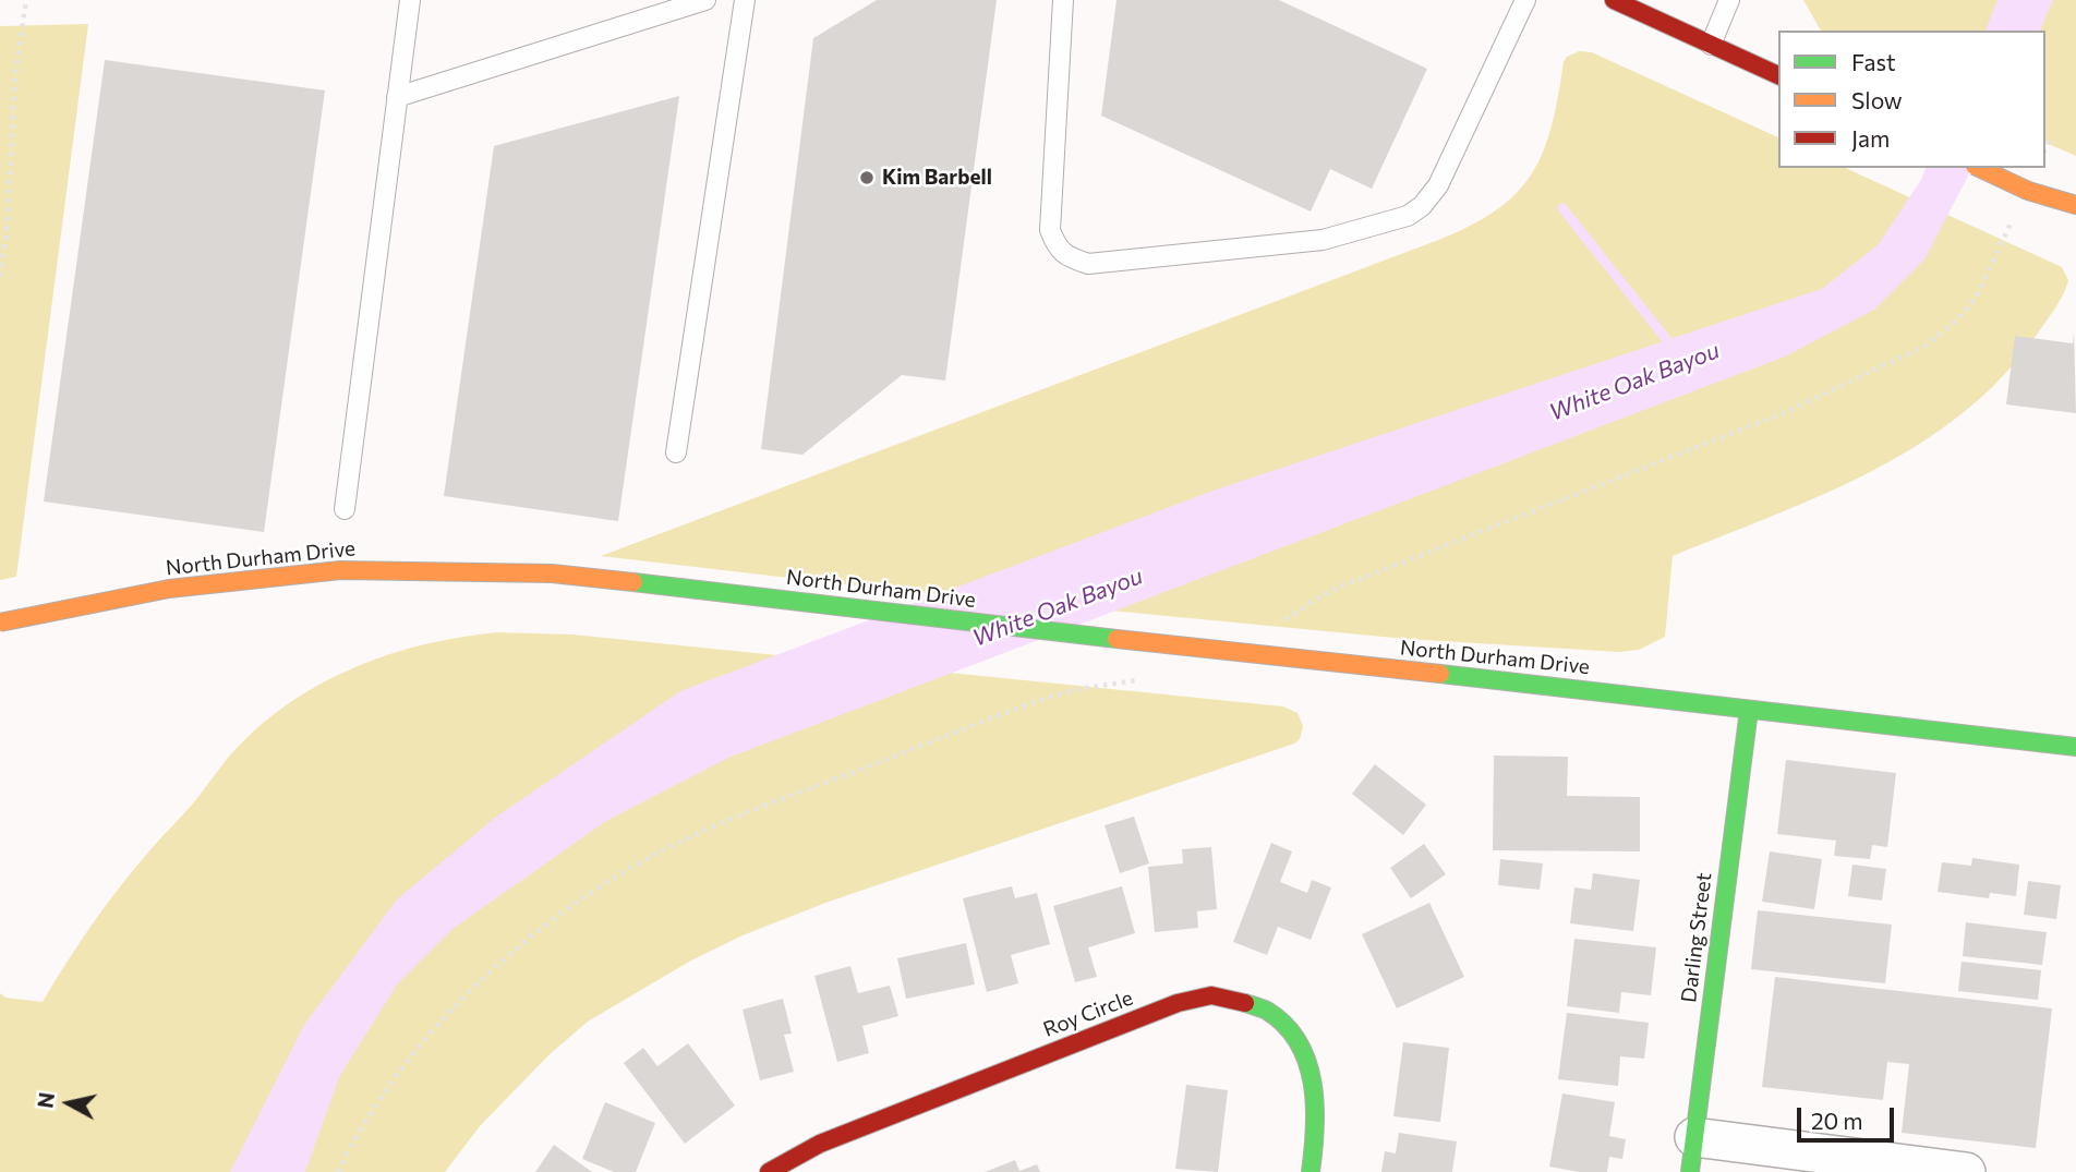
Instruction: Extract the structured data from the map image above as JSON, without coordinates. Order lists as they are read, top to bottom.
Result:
{
  "streets": {
    "main road": ["North Durham Drive", "Darling Street", "Roy Circle"]
  },
  "crossings": [
    ["North Durham Drive", "Darling Street"]
  ],
  "water": ["White Oak Bayou"],
  "places": ["Kim Barbell"],
  "legend": ["Fast", "Slow", "Jam"],
  "scale_bar": "20 m",
  "north": "left"
}
